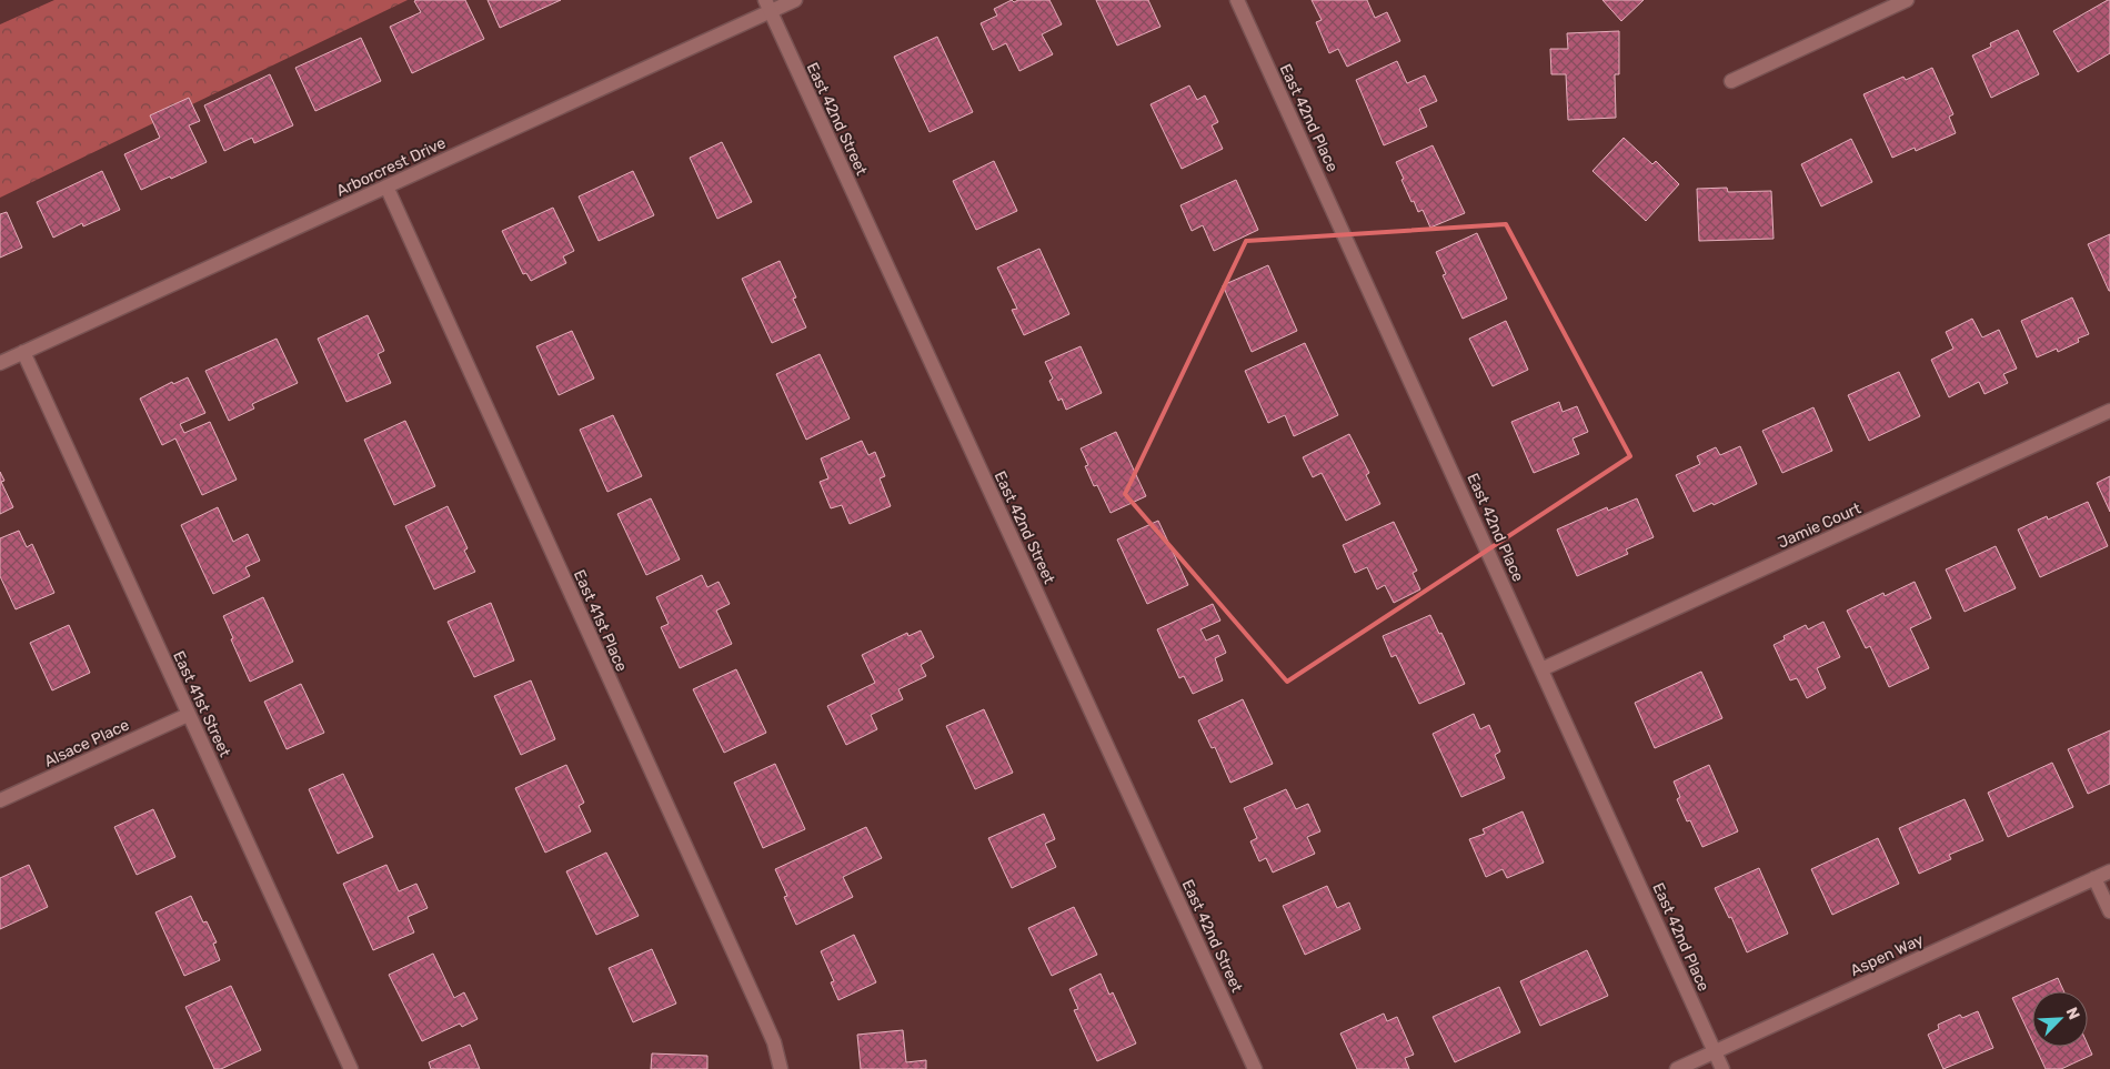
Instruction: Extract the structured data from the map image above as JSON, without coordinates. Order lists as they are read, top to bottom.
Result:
{
  "streets": {
    "street": [
      "East 42nd Place",
      "East 42nd Street",
      "Arborcrest Drive",
      "Jamie Court",
      "East 41st Place",
      "East 41st Street",
      "Alsace Place",
      "Aspen Way"
    ]
  },
  "crossings": [
    ["East 42nd Place", "Jamie Court"],
    ["East 42nd Place", "Aspen Way"],
    ["East 42nd Street", "Arborcrest Drive"],
    ["Arborcrest Drive", "East 41st Place"],
    ["Arborcrest Drive", "East 41st Street"],
    ["East 41st Street", "Alsace Place"]
  ],
  "north": "top right"
}
